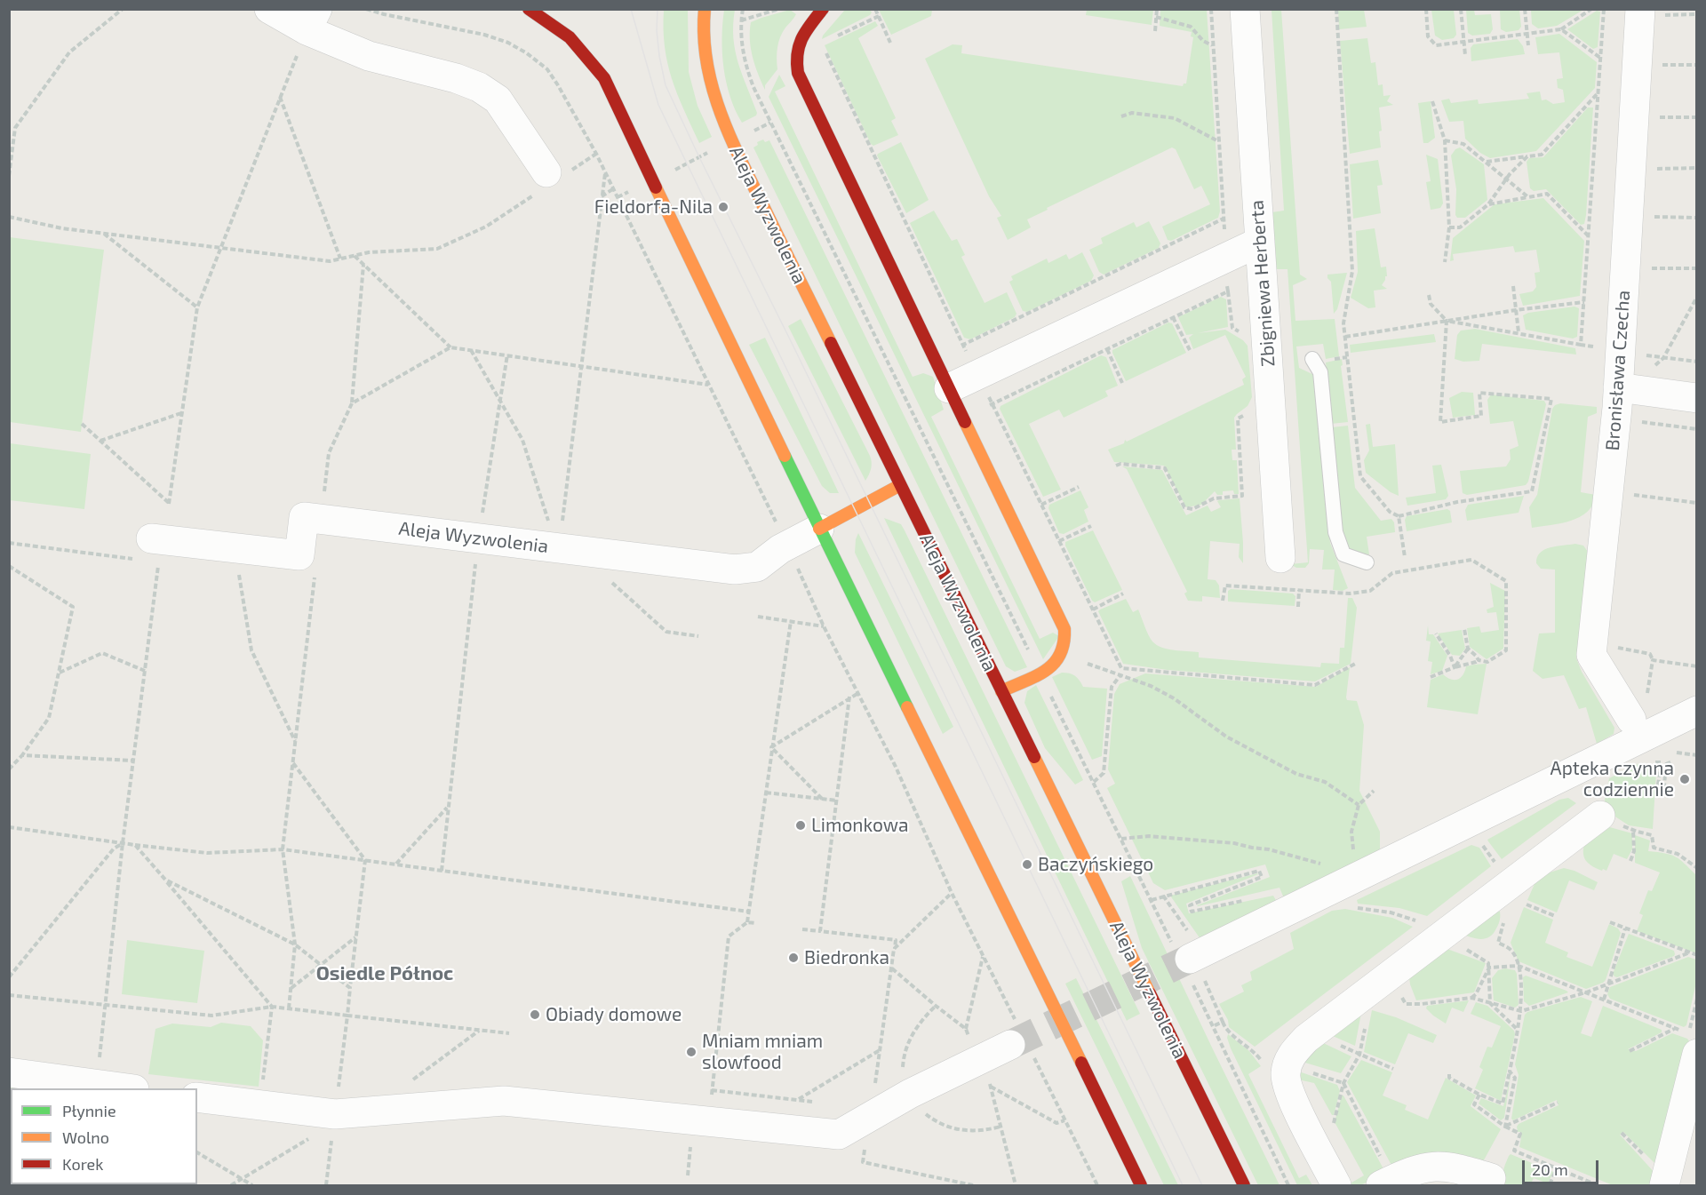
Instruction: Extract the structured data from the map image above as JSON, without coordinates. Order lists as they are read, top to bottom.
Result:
{
  "streets": {
    "main road": ["Aleja Wyzwolenia"],
    "street": ["Zbigniewa Herberta", "Bronisława Czecha"]
  },
  "districts": ["Osiedle Północ"],
  "places": [
    "Fieldorfa-Nila",
    "Apteka czynna codziennie",
    "Limonkowa",
    "Baczyńskiego",
    "Biedronka",
    "Obiady domowe",
    "Mniam mniam slowfood"
  ],
  "legend": ["Płynnie", "Wolno", "Korek"],
  "scale_bar": "20 m"
}
